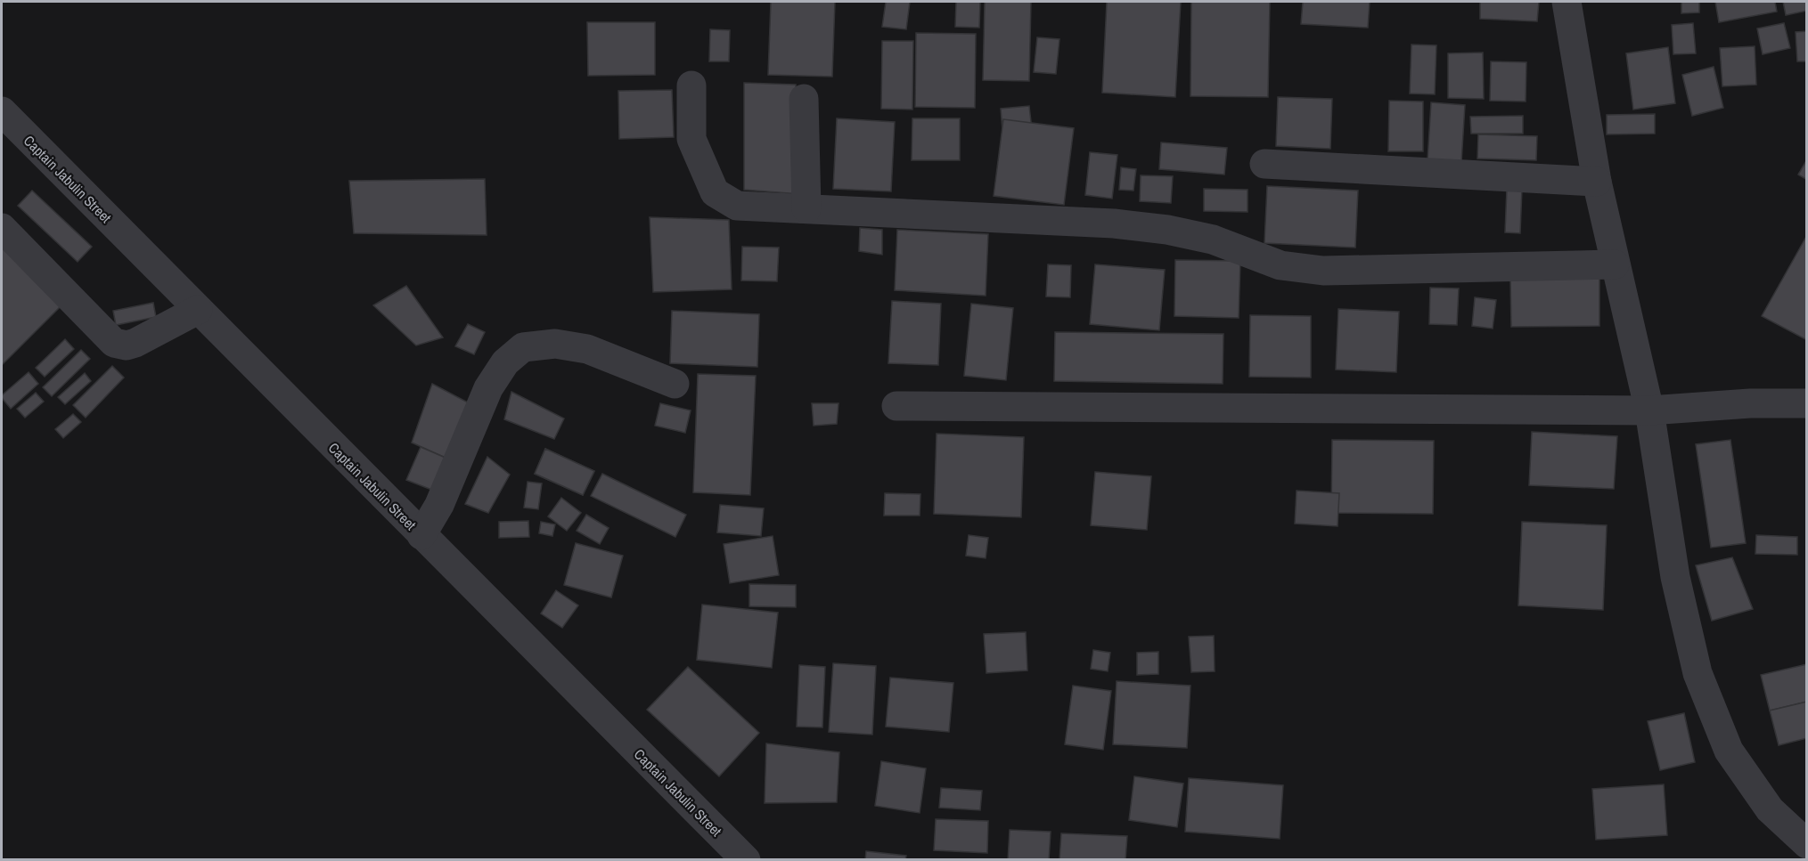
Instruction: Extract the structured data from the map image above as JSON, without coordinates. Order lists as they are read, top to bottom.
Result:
{
  "streets": {
    "street": ["Captain Jabulin Street"]
  }
}
